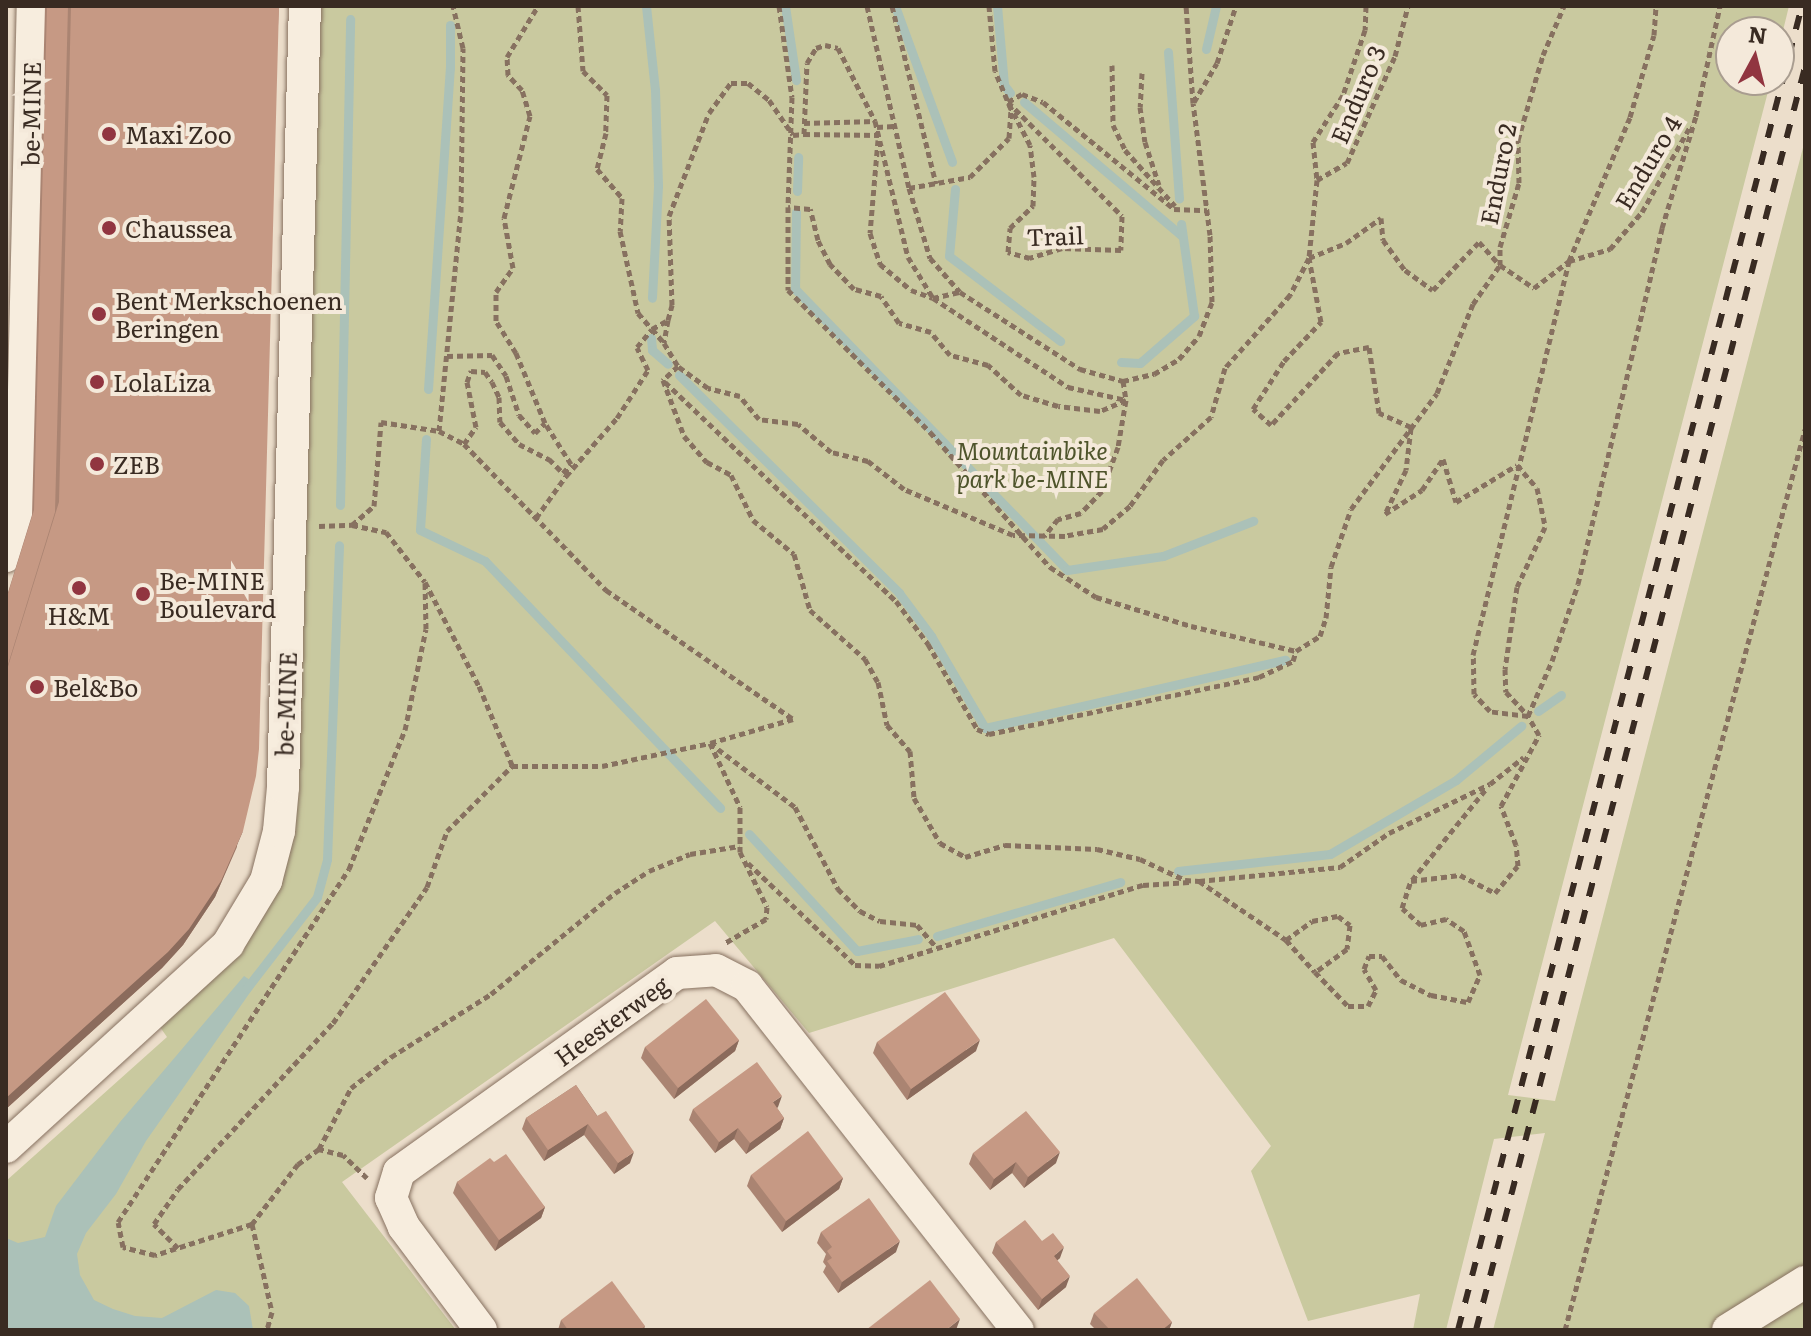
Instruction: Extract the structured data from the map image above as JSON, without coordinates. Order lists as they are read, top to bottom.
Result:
{
  "streets": {
    "street": ["be-MINE", "Heesterweg"],
    "path": [
      "Enduro 3",
      "Enduro 4",
      "Enduro 2",
      "Trail"
    ]
  },
  "crossings": [
    ["Enduro 4", "Enduro 2"]
  ],
  "parks": ["Mountainbike park be-MINE"],
  "places": [
    "Maxi Zoo",
    "Chaussea",
    "Bent Merkschoenen Beringen",
    "LolaLiza",
    "ZEB",
    "H&M",
    "Be-MINE Boulevard",
    "Bel&Bo"
  ],
  "north": "top"
}
